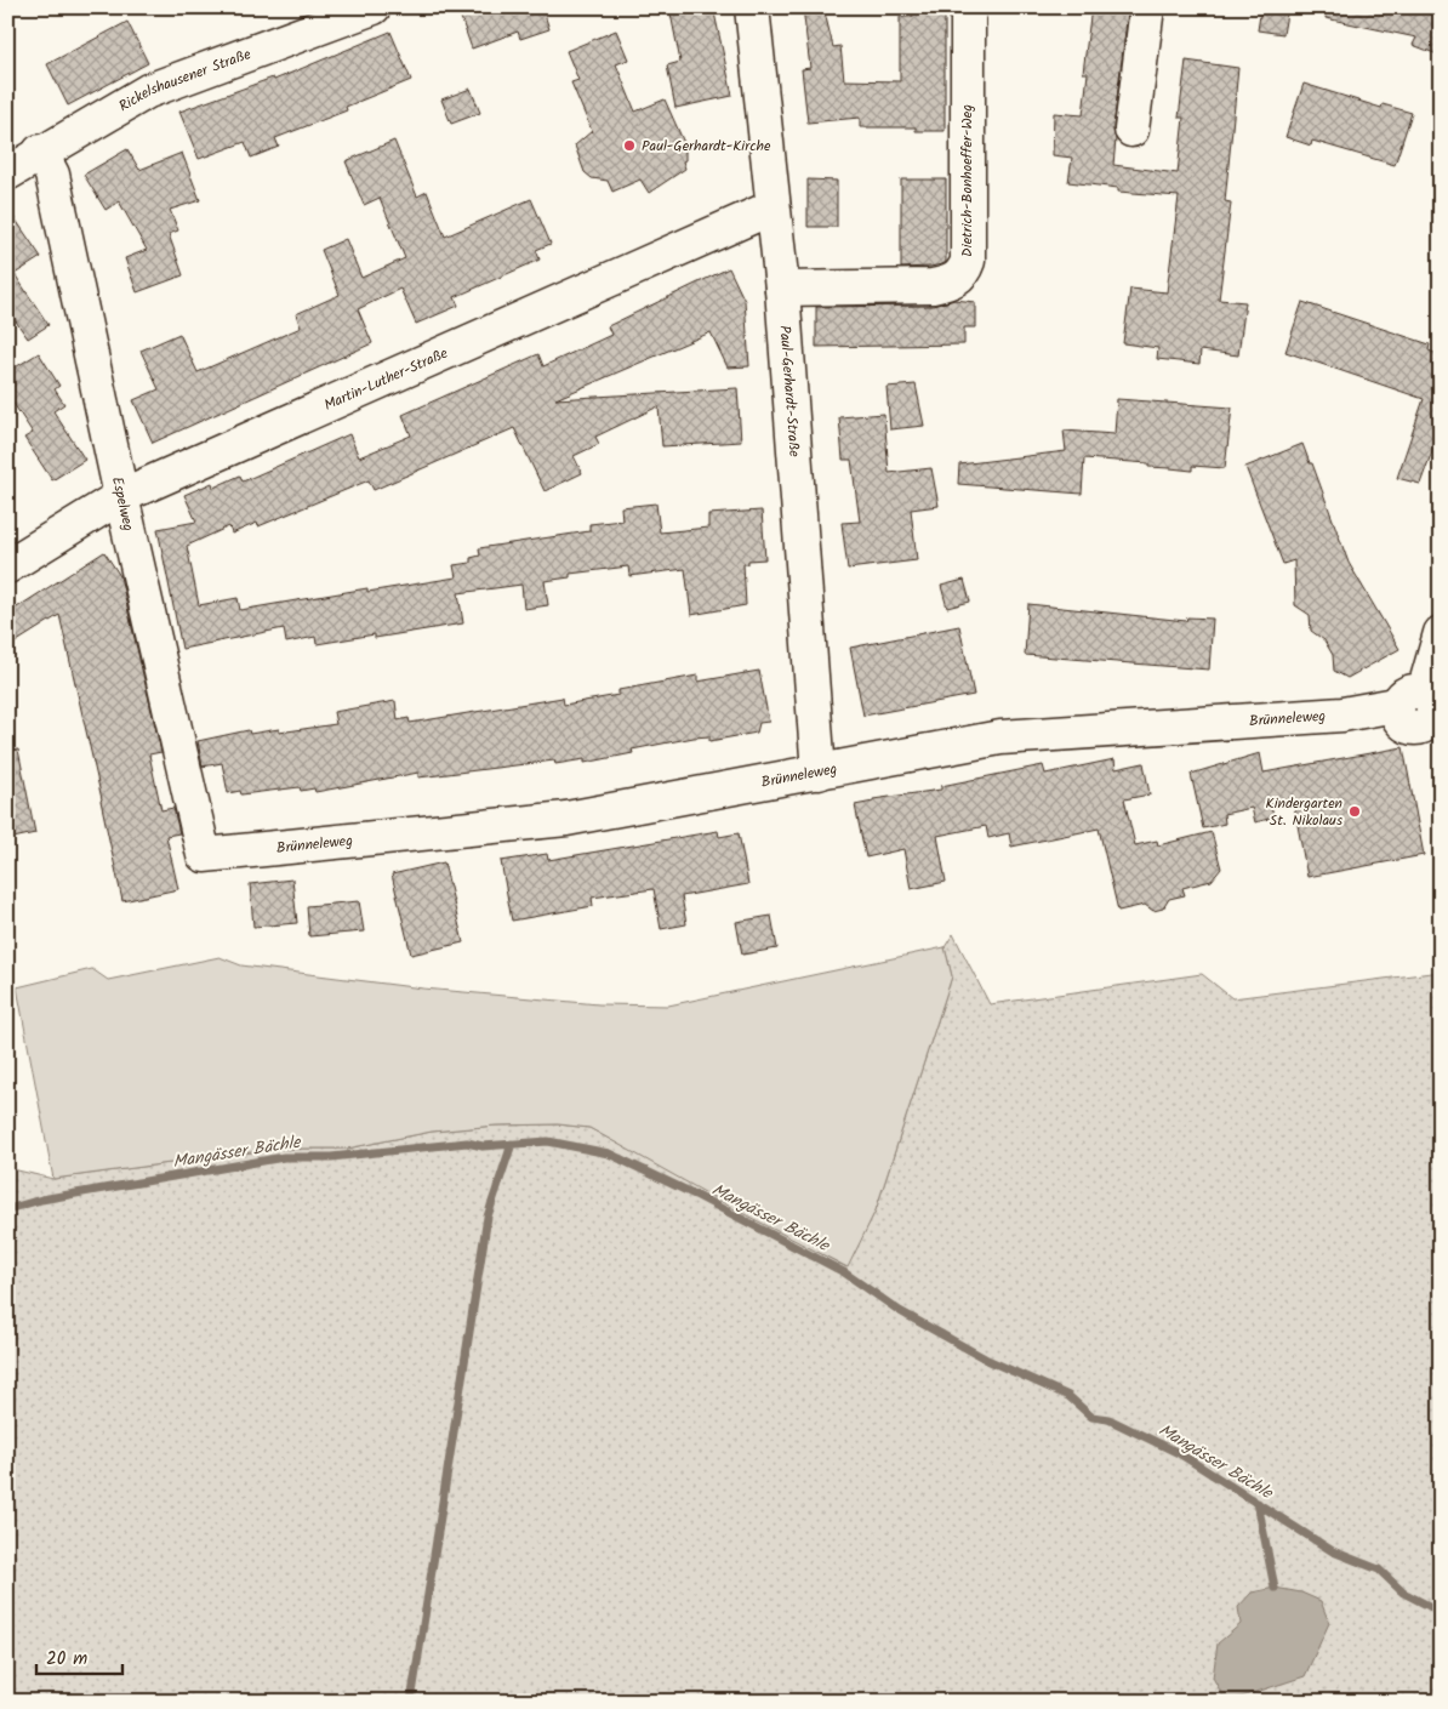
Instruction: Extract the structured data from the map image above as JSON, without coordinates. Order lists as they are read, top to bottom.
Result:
{
  "streets": {
    "street": [
      "Rickelshausener Straße",
      "Dietrich-Bonhoeffer-Weg",
      "Martin-Luther-Straße",
      "Paul-Gerhardt-Straße",
      "Espelweg",
      "Brünneleweg"
    ]
  },
  "crossings": [
    ["Rickelshausener Straße", "Espelweg"],
    ["Dietrich-Bonhoeffer-Weg", "Paul-Gerhardt-Straße"],
    ["Martin-Luther-Straße", "Paul-Gerhardt-Straße"],
    ["Martin-Luther-Straße", "Espelweg"],
    ["Paul-Gerhardt-Straße", "Brünneleweg"],
    ["Espelweg", "Brünneleweg"]
  ],
  "water": ["Mangässer Bächle"],
  "places": ["Paul-Gerhardt-Kirche", "Kindergarten St. Nikolaus"],
  "scale_bar": "20 m"
}
